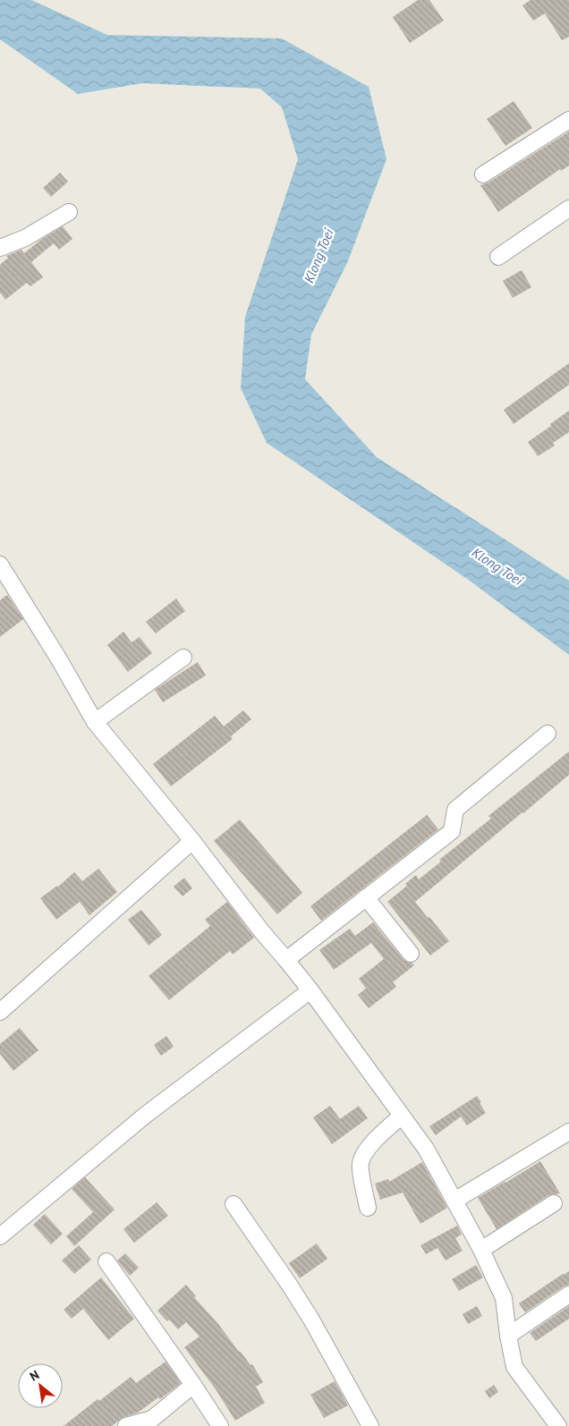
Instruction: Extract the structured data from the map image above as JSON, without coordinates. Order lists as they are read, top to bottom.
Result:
{
  "water": ["Klong Toei"],
  "north": "top left"
}
